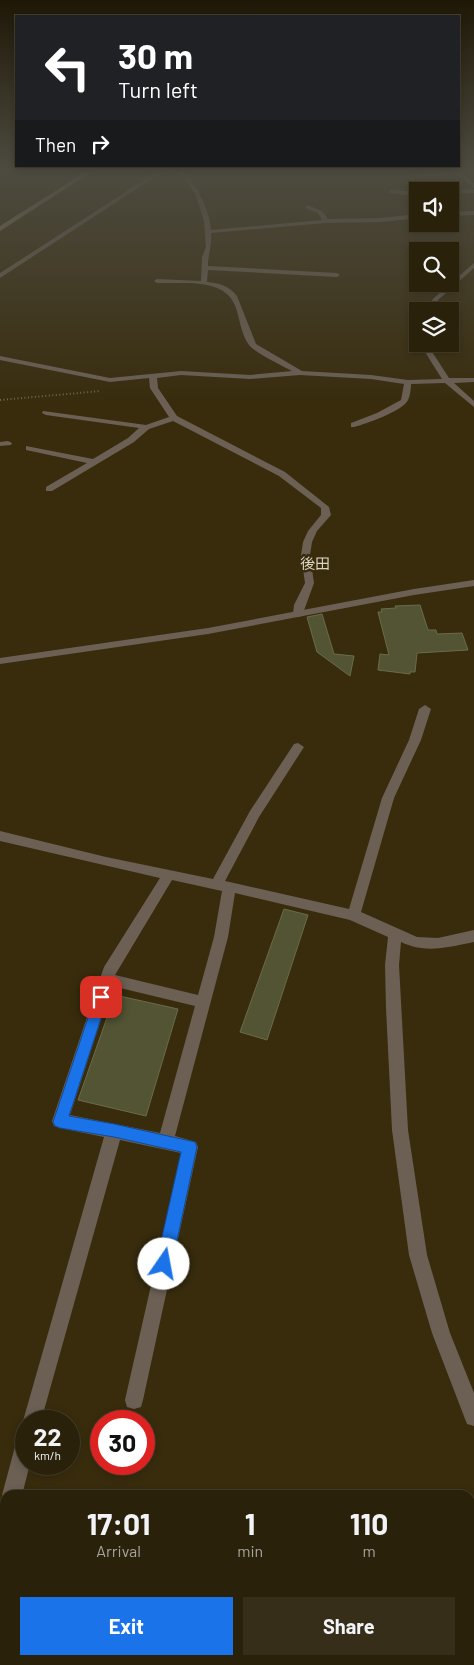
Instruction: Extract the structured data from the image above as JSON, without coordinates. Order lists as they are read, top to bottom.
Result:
{
  "districts": ["後田"],
  "page": {
    "turn": ["30 m", "Turn left"],
    "then": "Then",
    "speed": "22 km/h",
    "limit": "30",
    "eta": [
      "17:01",
      "Arrival",
      "1",
      "min",
      "110",
      "m"
    ],
    "buttons": ["Exit", "Share"]
  }
}
